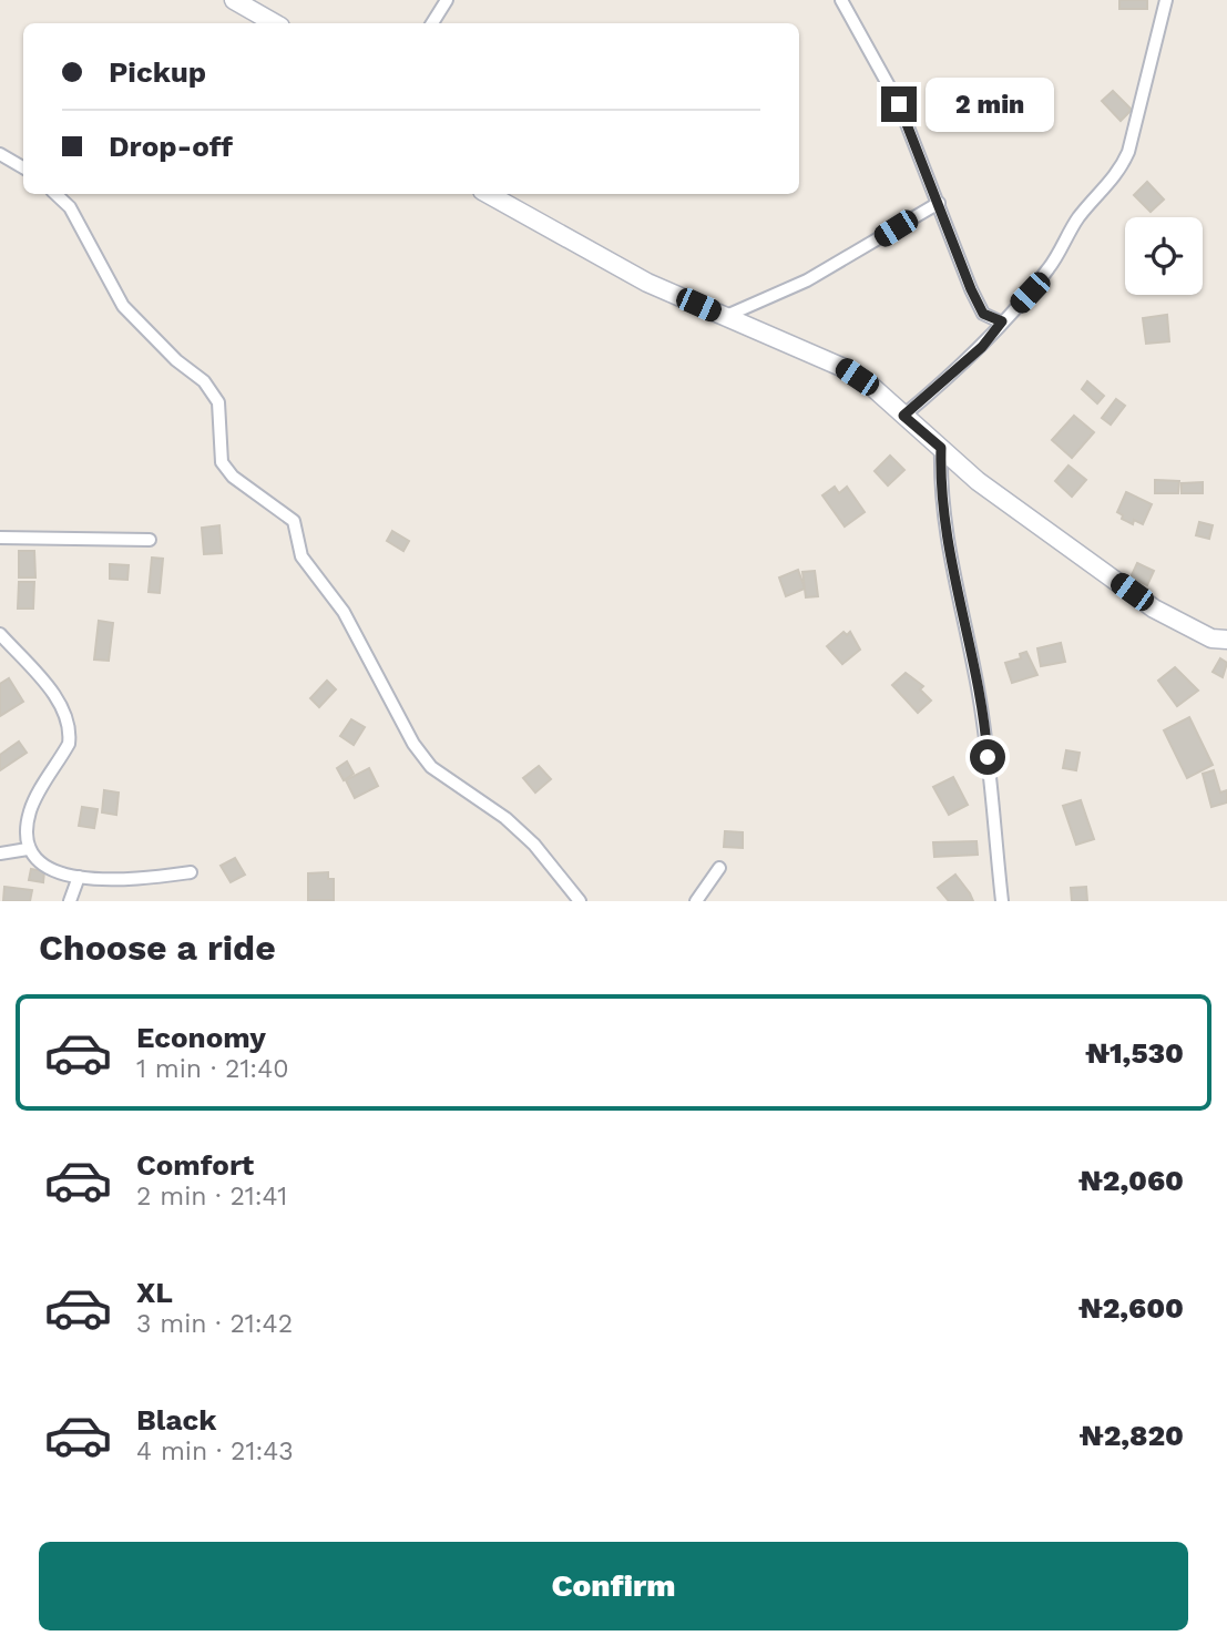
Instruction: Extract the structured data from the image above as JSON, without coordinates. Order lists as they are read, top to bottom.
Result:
{
  "page": {
    "banner": ["Pickup", "Drop-off"],
    "bubble": "2 min",
    "heading": "Choose a ride",
    "list": [
      {
        "name": "Economy",
        "note": "1 min · 21:40",
        "value": "₦1,530"
      },
      {
        "name": "Comfort",
        "note": "2 min · 21:41",
        "value": "₦2,060"
      },
      {
        "name": "XL",
        "note": "3 min · 21:42",
        "value": "₦2,600"
      },
      {
        "name": "Black",
        "note": "4 min · 21:43",
        "value": "₦2,820"
      }
    ],
    "buttons": "Confirm"
  }
}
